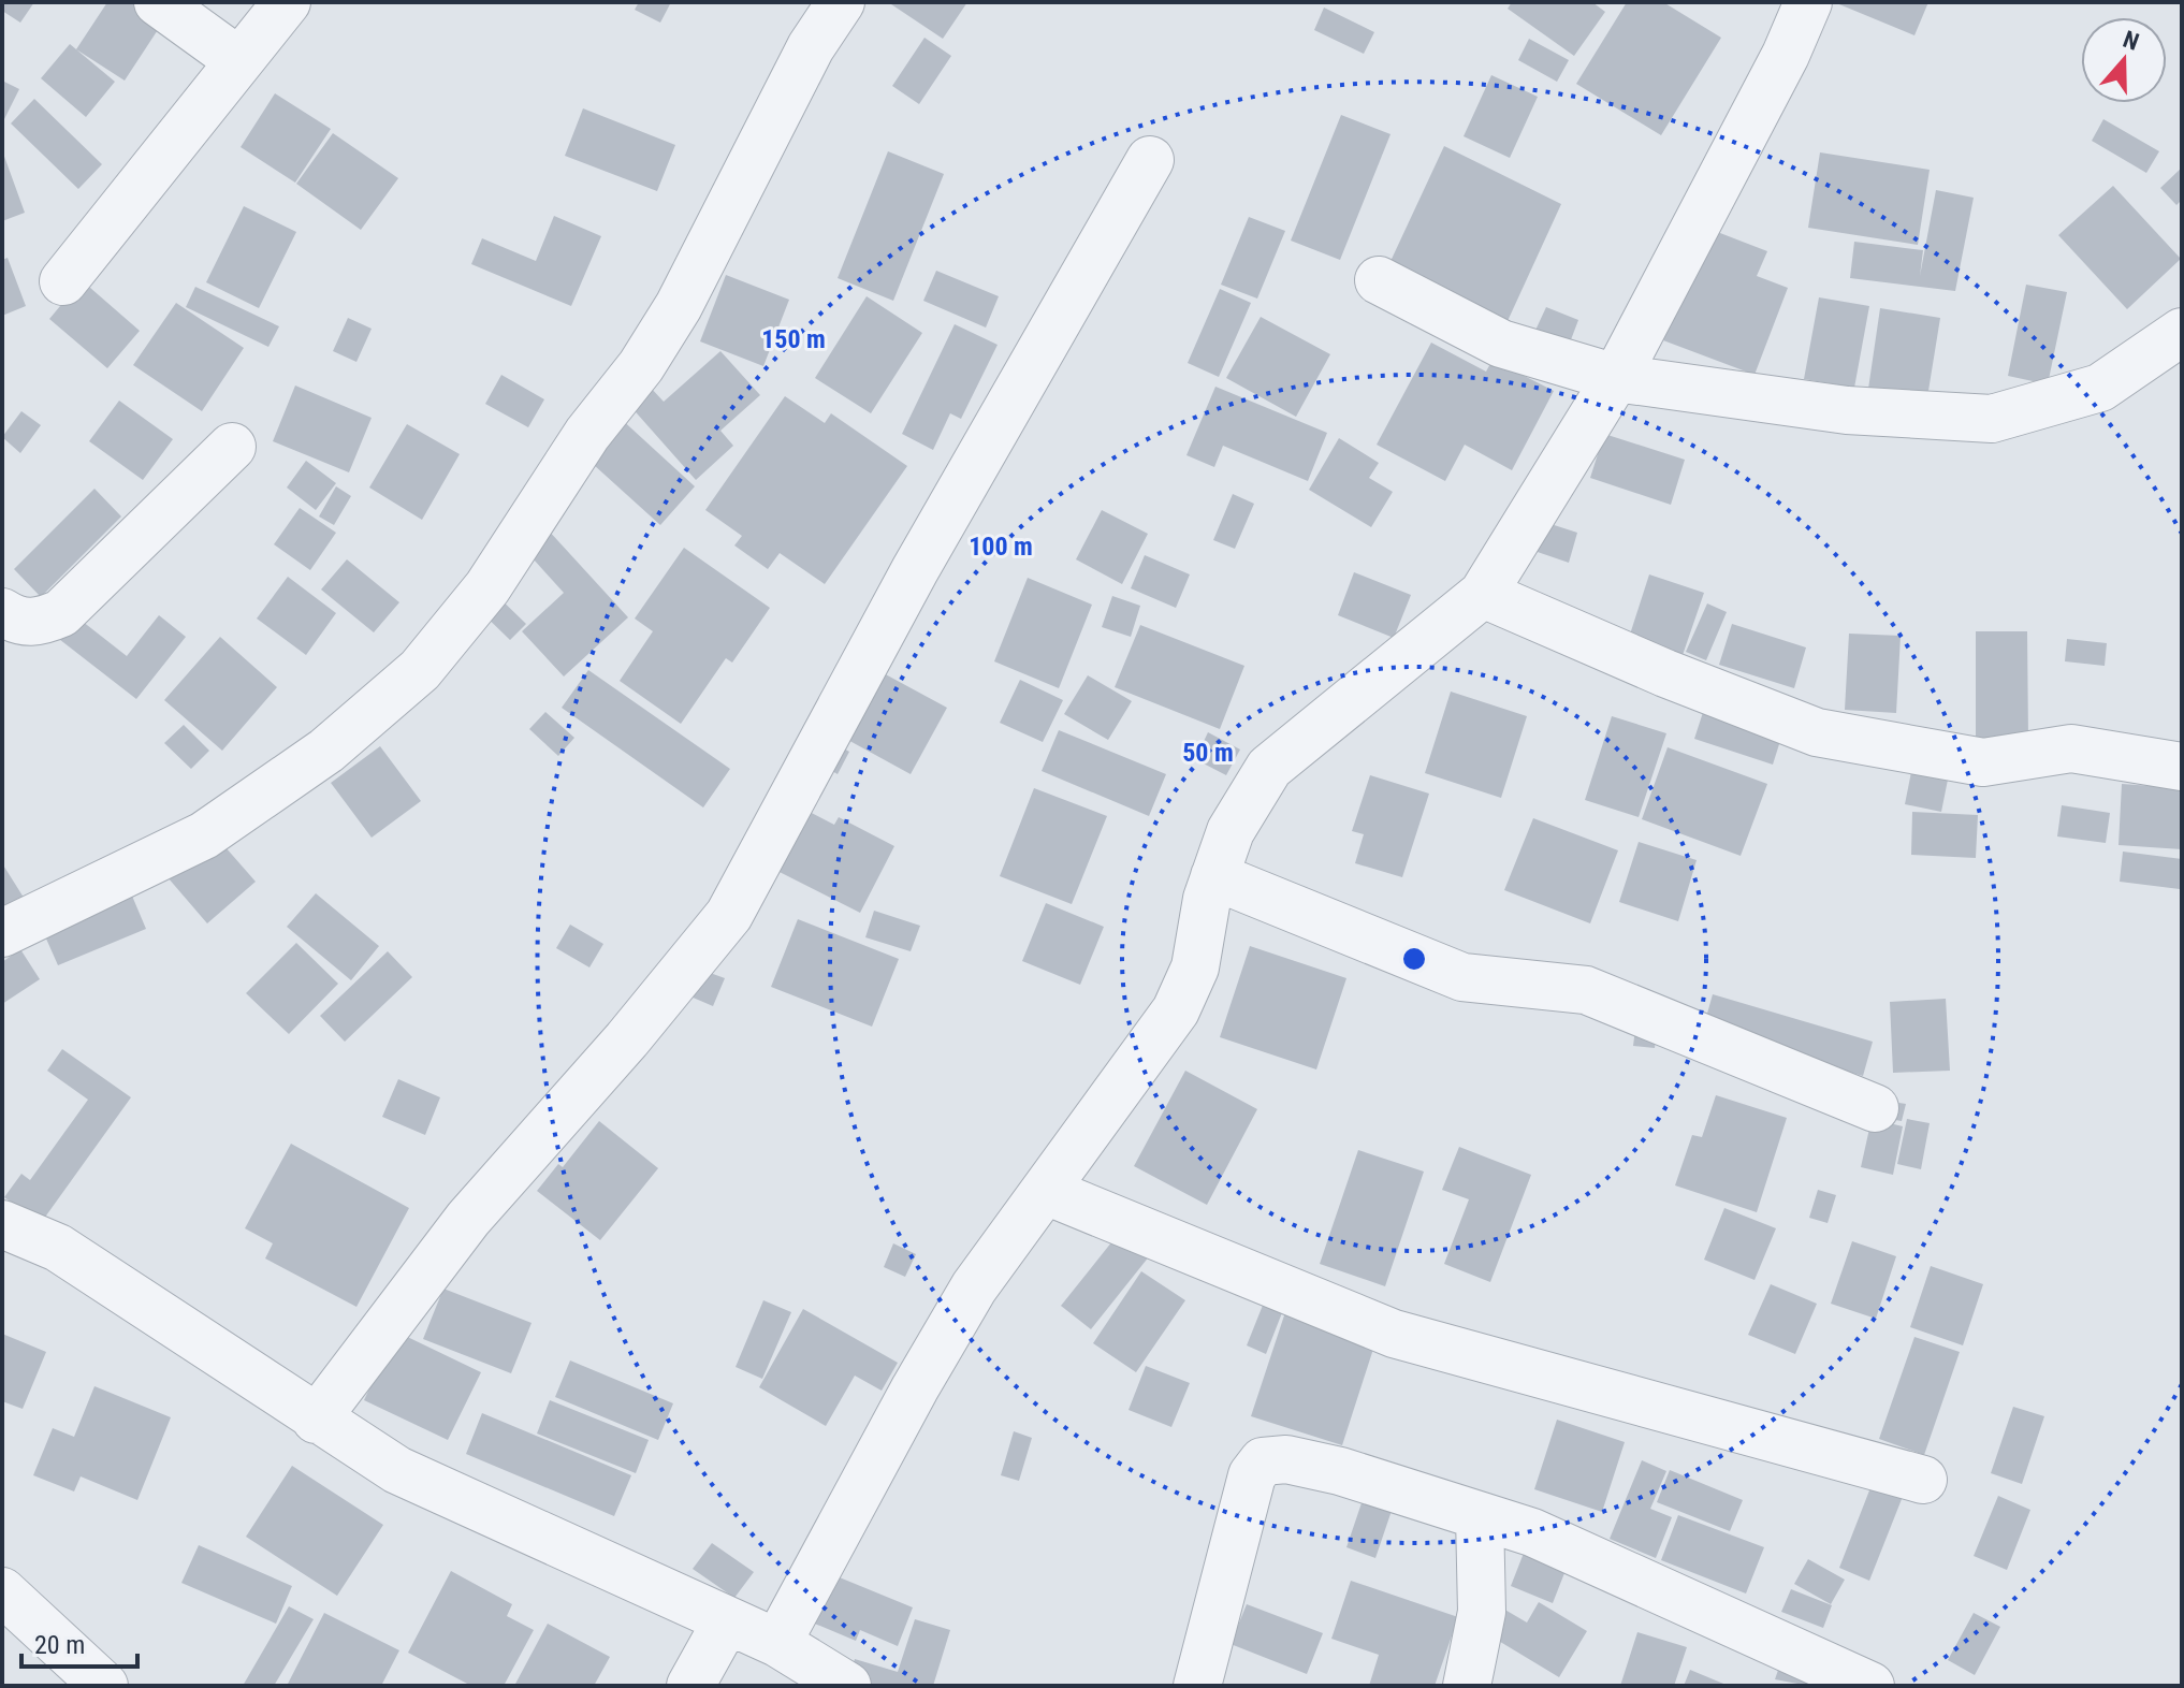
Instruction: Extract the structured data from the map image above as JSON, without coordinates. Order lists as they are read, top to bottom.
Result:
{
  "scale_bar": "20 m",
  "north": "top",
  "rings": ["150 m", "100 m", "50 m"]
}
